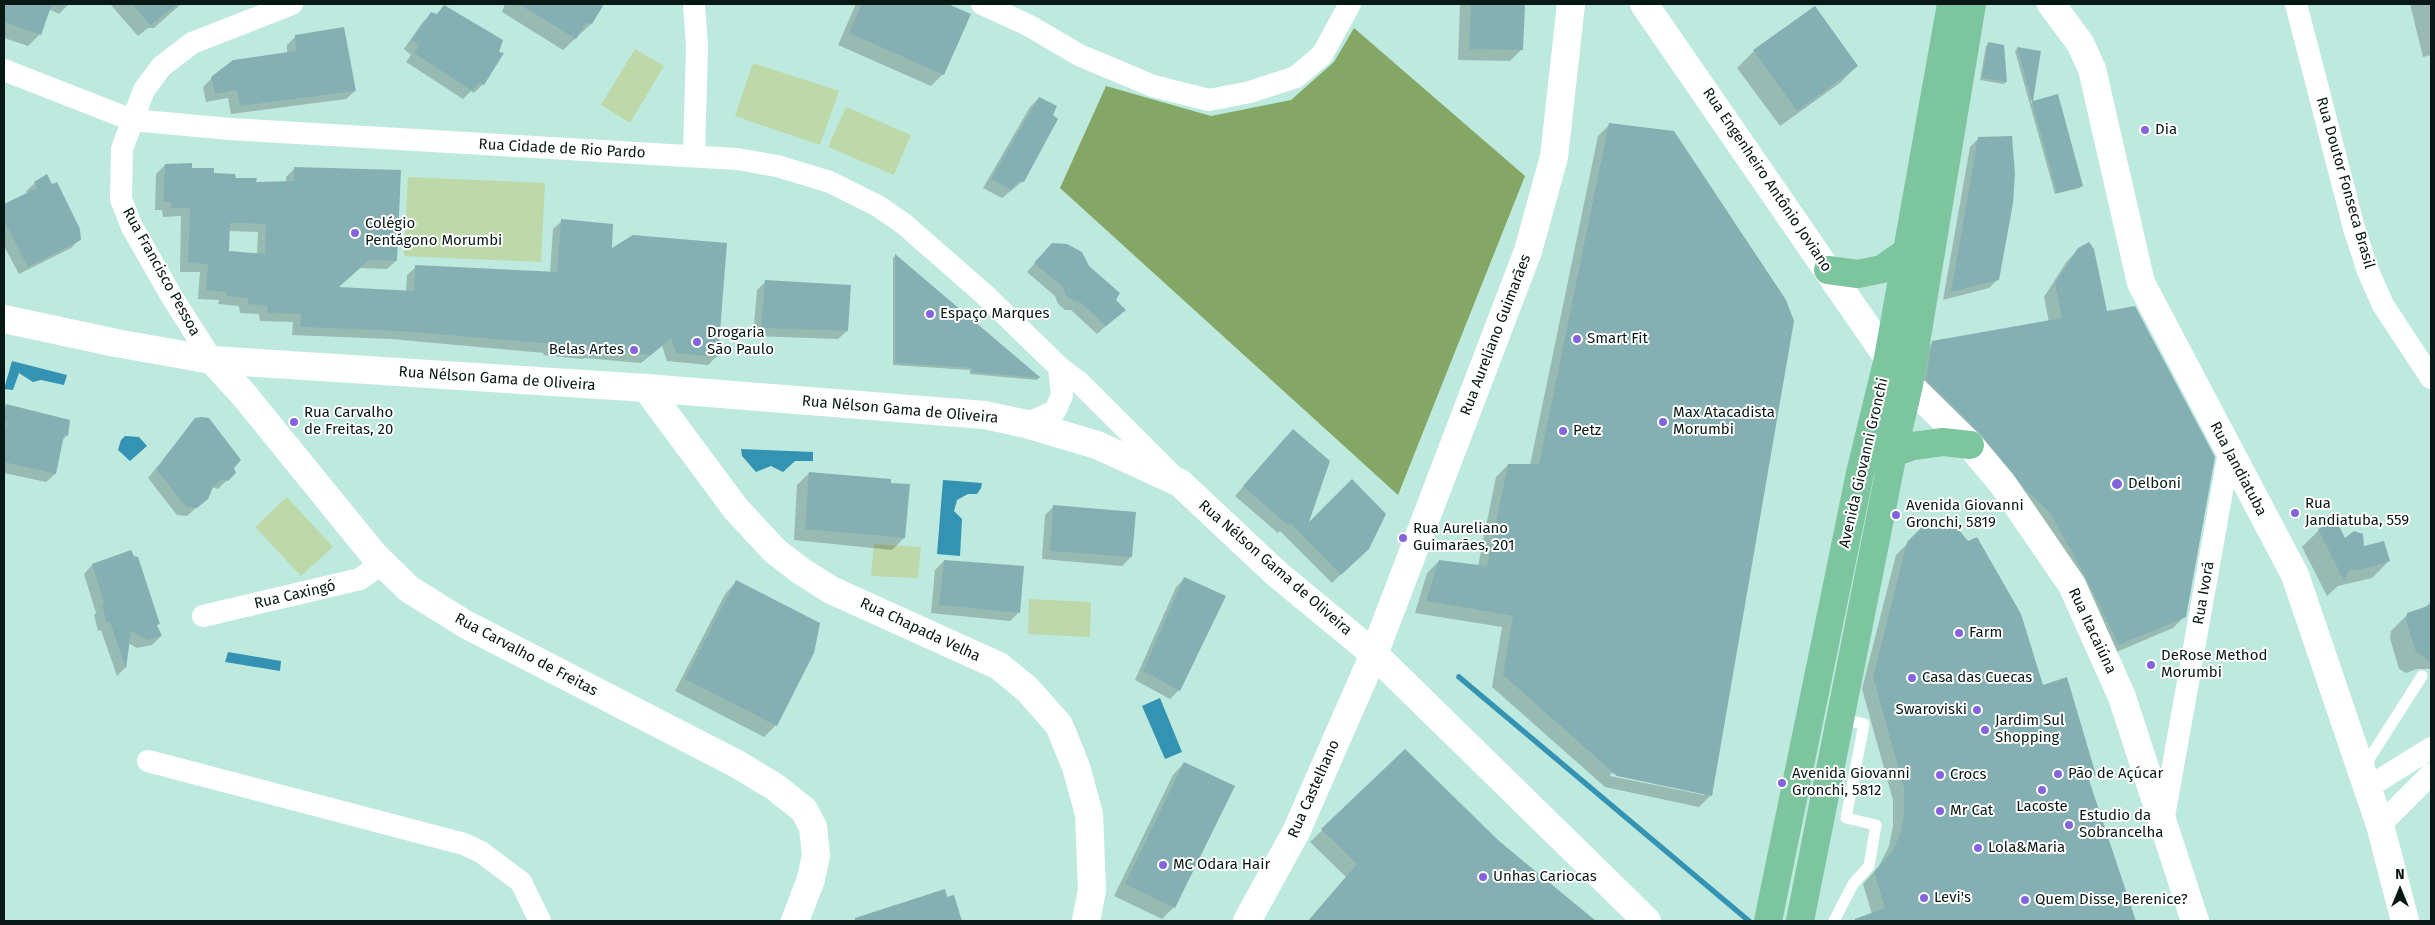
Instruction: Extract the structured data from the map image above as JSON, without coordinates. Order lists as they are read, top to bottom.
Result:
{
  "streets": {
    "main road": ["Avenida Giovanni Gronchi"],
    "street": [
      "Rua Cidade de Rio Pardo",
      "Rua Engenheiro Antônio Joviano",
      "Rua Doutor Fonseca Brasil",
      "Rua Francisco Pessoa",
      "Rua Aureliano Guimarães",
      "Rua Nélson Gama de Oliveira",
      "Rua Jandiatuba",
      "Rua Ivorá",
      "Rua Caxingó",
      "Rua Chapada Velha",
      "Rua Itacaiúna",
      "Rua Carvalho de Freitas",
      "Rua Castelhano"
    ]
  },
  "crossings": [
    ["Rua Cidade de Rio Pardo", "Rua Francisco Pessoa"],
    ["Rua Cidade de Rio Pardo", "Rua Nélson Gama de Oliveira"],
    ["Rua Engenheiro Antônio Joviano", "Avenida Giovanni Gronchi"],
    ["Rua Engenheiro Antônio Joviano", "Rua Itacaiúna"],
    ["Rua Francisco Pessoa", "Rua Nélson Gama de Oliveira"],
    ["Rua Francisco Pessoa", "Rua Carvalho de Freitas"],
    ["Rua Aureliano Guimarães", "Rua Nélson Gama de Oliveira"],
    ["Rua Aureliano Guimarães", "Rua Castelhano"],
    ["Rua Nélson Gama de Oliveira", "Rua Chapada Velha"],
    ["Rua Nélson Gama de Oliveira", "Rua Carvalho de Freitas"],
    ["Rua Nélson Gama de Oliveira", "Rua Castelhano"],
    ["Avenida Giovanni Gronchi", "Rua Itacaiúna"],
    ["Rua Jandiatuba", "Rua Ivorá"],
    ["Rua Ivorá", "Rua Itacaiúna"],
    ["Rua Caxingó", "Rua Carvalho de Freitas"]
  ],
  "places": [
    "Dia",
    "Colégio Pentágono Morumbi",
    "Espaço Marques",
    "Smart Fit",
    "Drogaria São Paulo",
    "Belas Artes",
    "Rua Carvalho de Freitas, 20",
    "Max Atacadista Morumbi",
    "Petz",
    "Delboni",
    "Rua Jandiatuba, 559",
    "Avenida Giovanni Gronchi, 5819",
    "Rua Aureliano Guimarães, 201",
    "Farm",
    "DeRose Method Morumbi",
    "Casa das Cuecas",
    "Swaroviski",
    "Jardim Sul Shopping",
    "Pão de Açúcar",
    "Crocs",
    "Avenida Giovanni Gronchi, 5812",
    "Lacoste",
    "Mr Cat",
    "Estudio da Sobrancelha",
    "Lola&Maria",
    "MC Odara Hair",
    "Unhas Cariocas",
    "Levi's",
    "Quem Disse, Berenice?"
  ],
  "north": "top"
}
